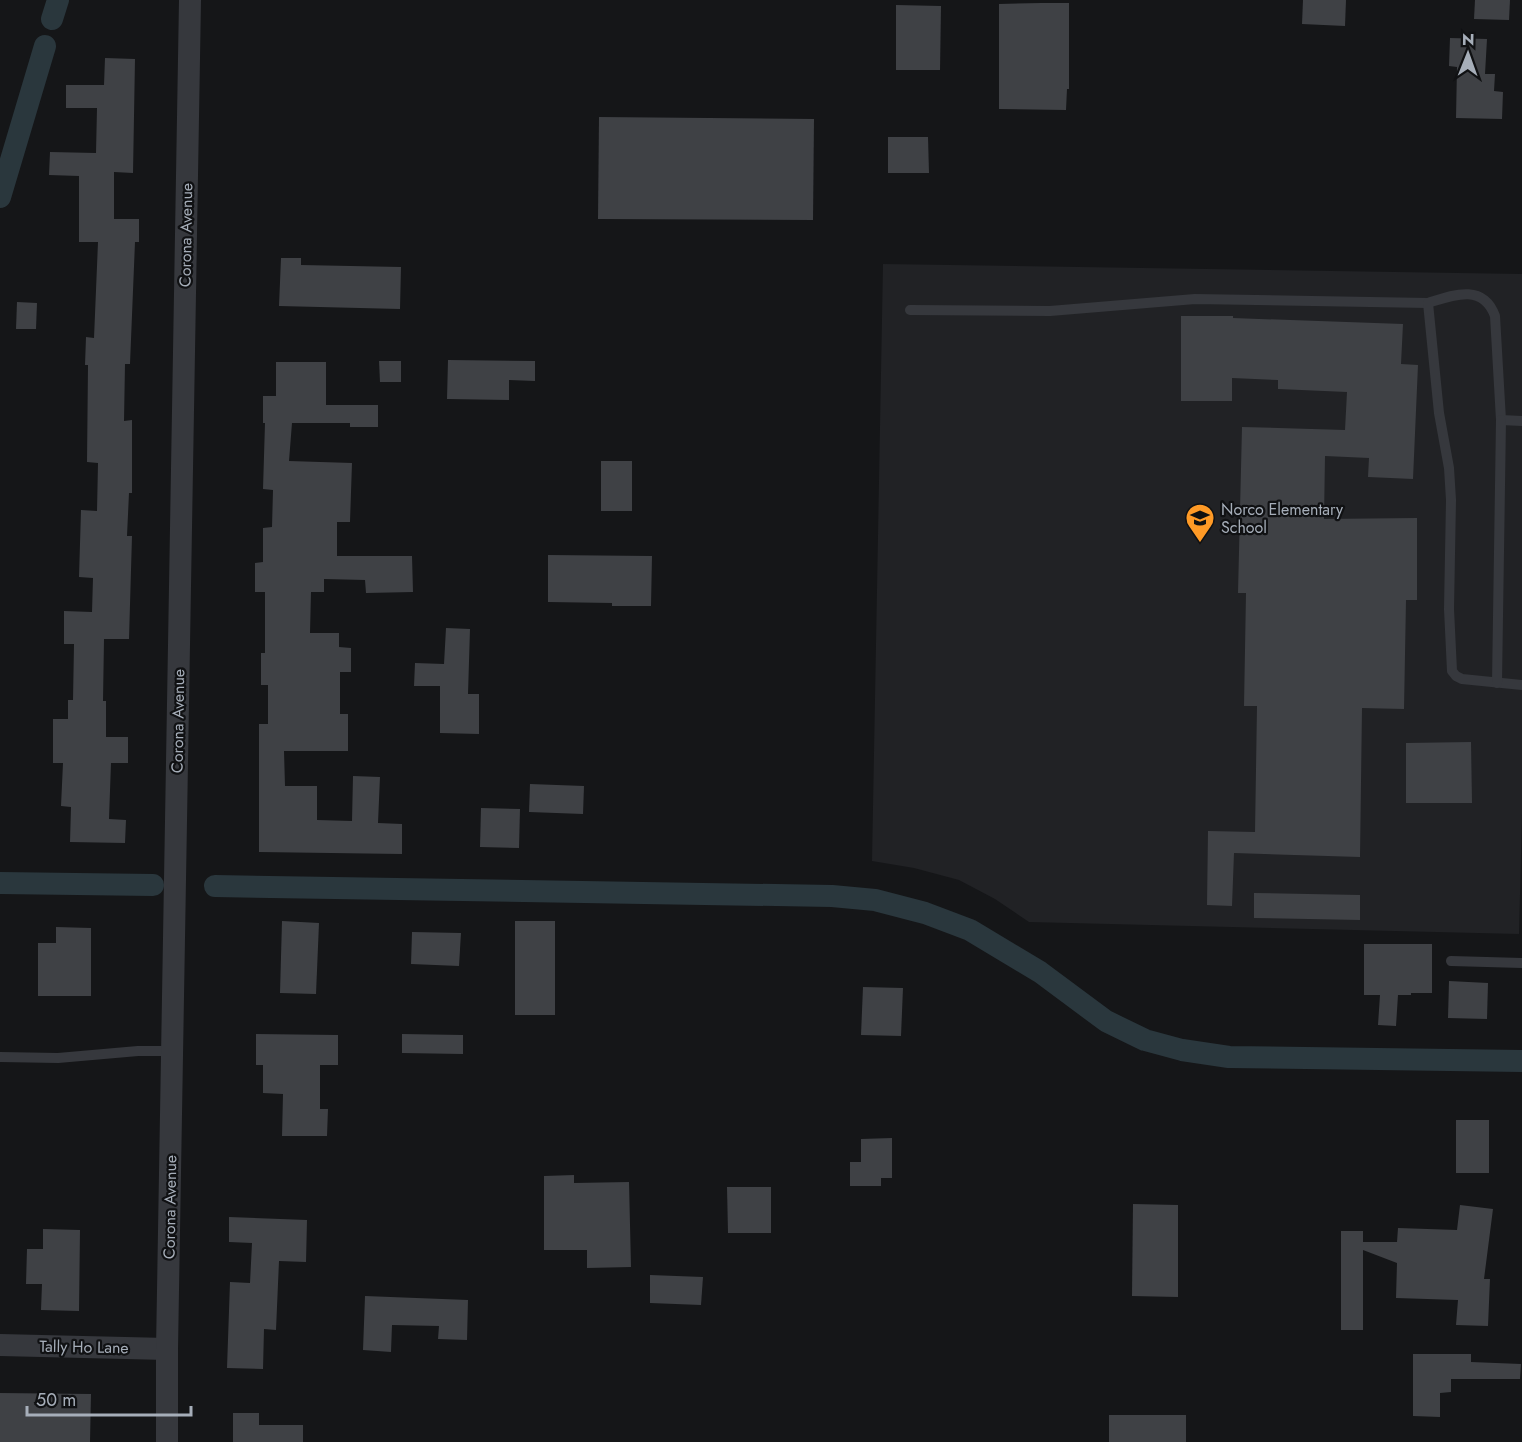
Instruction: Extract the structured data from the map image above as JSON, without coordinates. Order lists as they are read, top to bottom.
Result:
{
  "streets": {
    "street": ["Corona Avenue", "Tally Ho Lane"]
  },
  "crossings": [
    ["Corona Avenue", "Tally Ho Lane"]
  ],
  "places": {
    "school or university": ["Norco Elementary School"]
  },
  "scale_bar": "50 m",
  "north": "top"
}
